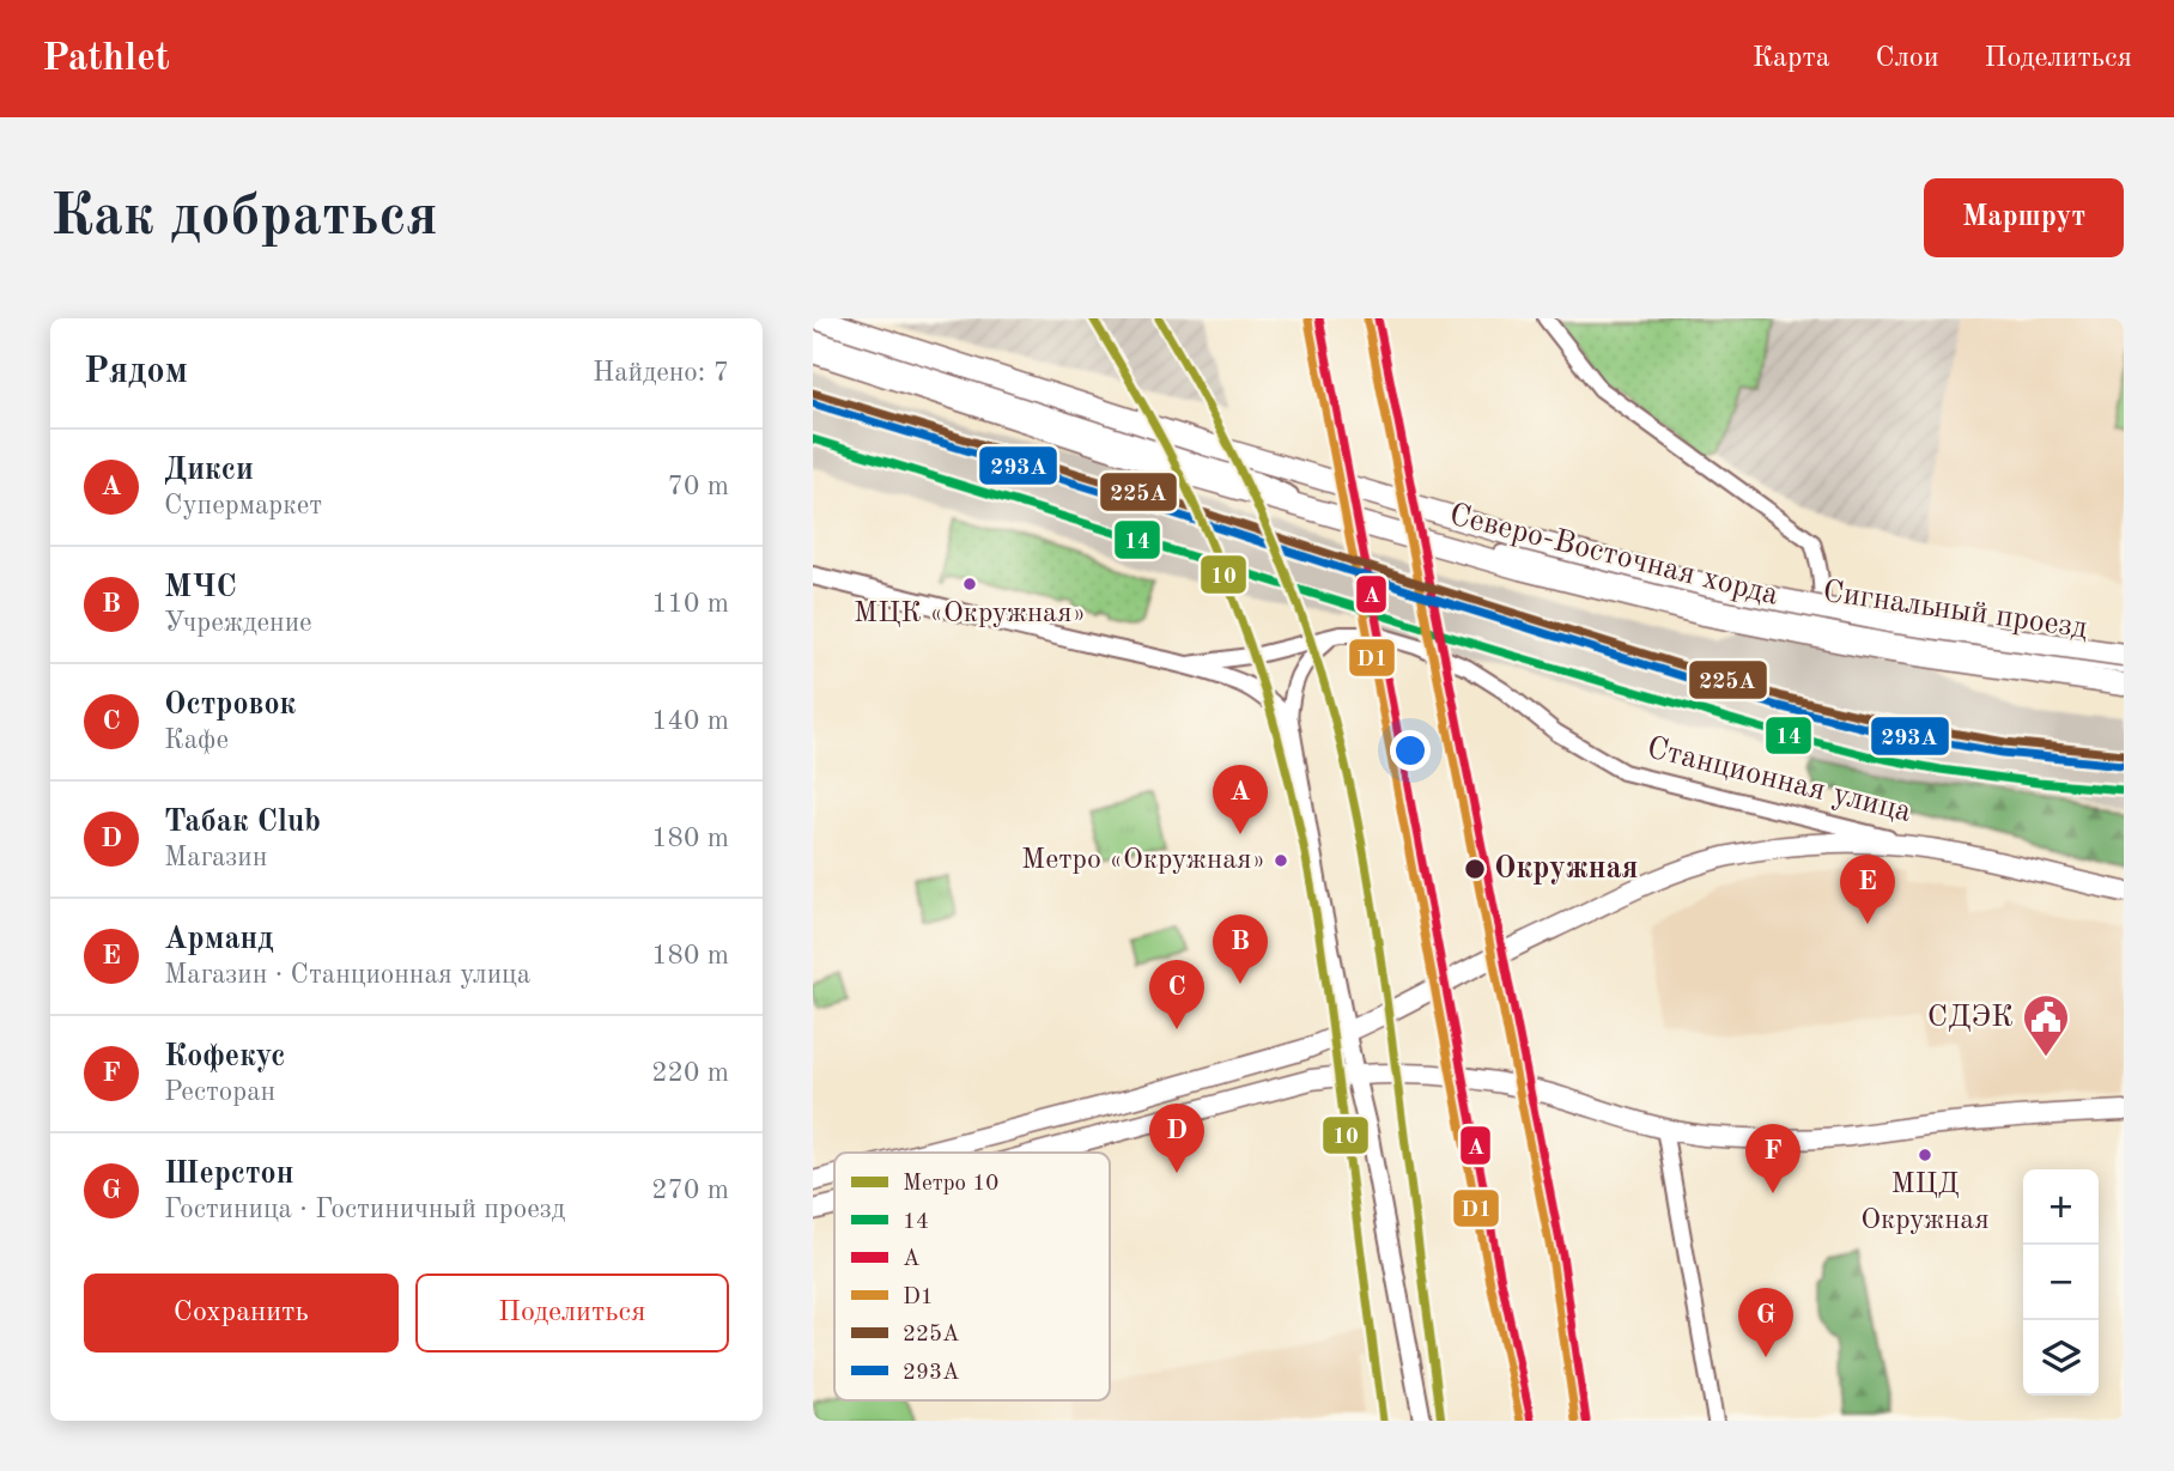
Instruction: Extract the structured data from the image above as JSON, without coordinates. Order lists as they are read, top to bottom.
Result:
{
  "streets": {
    "main road": ["Северо-Восточная хорда", "Станционная улица"],
    "street": ["Сигнальный проезд"]
  },
  "places": {
    "other": [
      "МЦК «Окружная»",
      "Метро «Окружная»",
      "Окружная",
      "МЦД Окружная"
    ],
    "public building": ["СДЭК"]
  },
  "lines": [
    "metro line 10",
    "transit line A",
    "transit line D1",
    "transit line 225А",
    "transit line 293А",
    "transit line 14"
  ],
  "legend": [
    "Метро 10",
    "14",
    "A",
    "D1",
    "225А",
    "293А"
  ],
  "page": {
    "header": "Pathlet",
    "nav": ["Карта", "Слои", "Поделиться"],
    "buttons": [
      "Маршрут",
      ["Сохранить", "Поделиться"]
    ],
    "title": "Как добраться",
    "heading": ["Рядом", "Найдено: 7"],
    "list": [
      {
        "mark": "A",
        "name": "Дикси",
        "note": "Супермаркет",
        "value": "70 m"
      },
      {
        "mark": "B",
        "name": "МЧС",
        "note": "Учреждение",
        "value": "110 m"
      },
      {
        "mark": "C",
        "name": "Островок",
        "note": "Кафе",
        "value": "140 m"
      },
      {
        "mark": "D",
        "name": "Табак Club",
        "note": "Магазин",
        "value": "180 m"
      },
      {
        "mark": "E",
        "name": "Арманд",
        "note": "Магазин · Станционная улица",
        "value": "180 m"
      },
      {
        "mark": "F",
        "name": "Кофекус",
        "note": "Ресторан",
        "value": "220 m"
      },
      {
        "mark": "G",
        "name": "Шерстон",
        "note": "Гостиница · Гостиничный проезд",
        "value": "270 m"
      }
    ],
    "pins": [
      "A",
      "E",
      "B",
      "C",
      "D",
      "F",
      "G"
    ],
    "map_buttons": ["+", "−"]
  }
}
